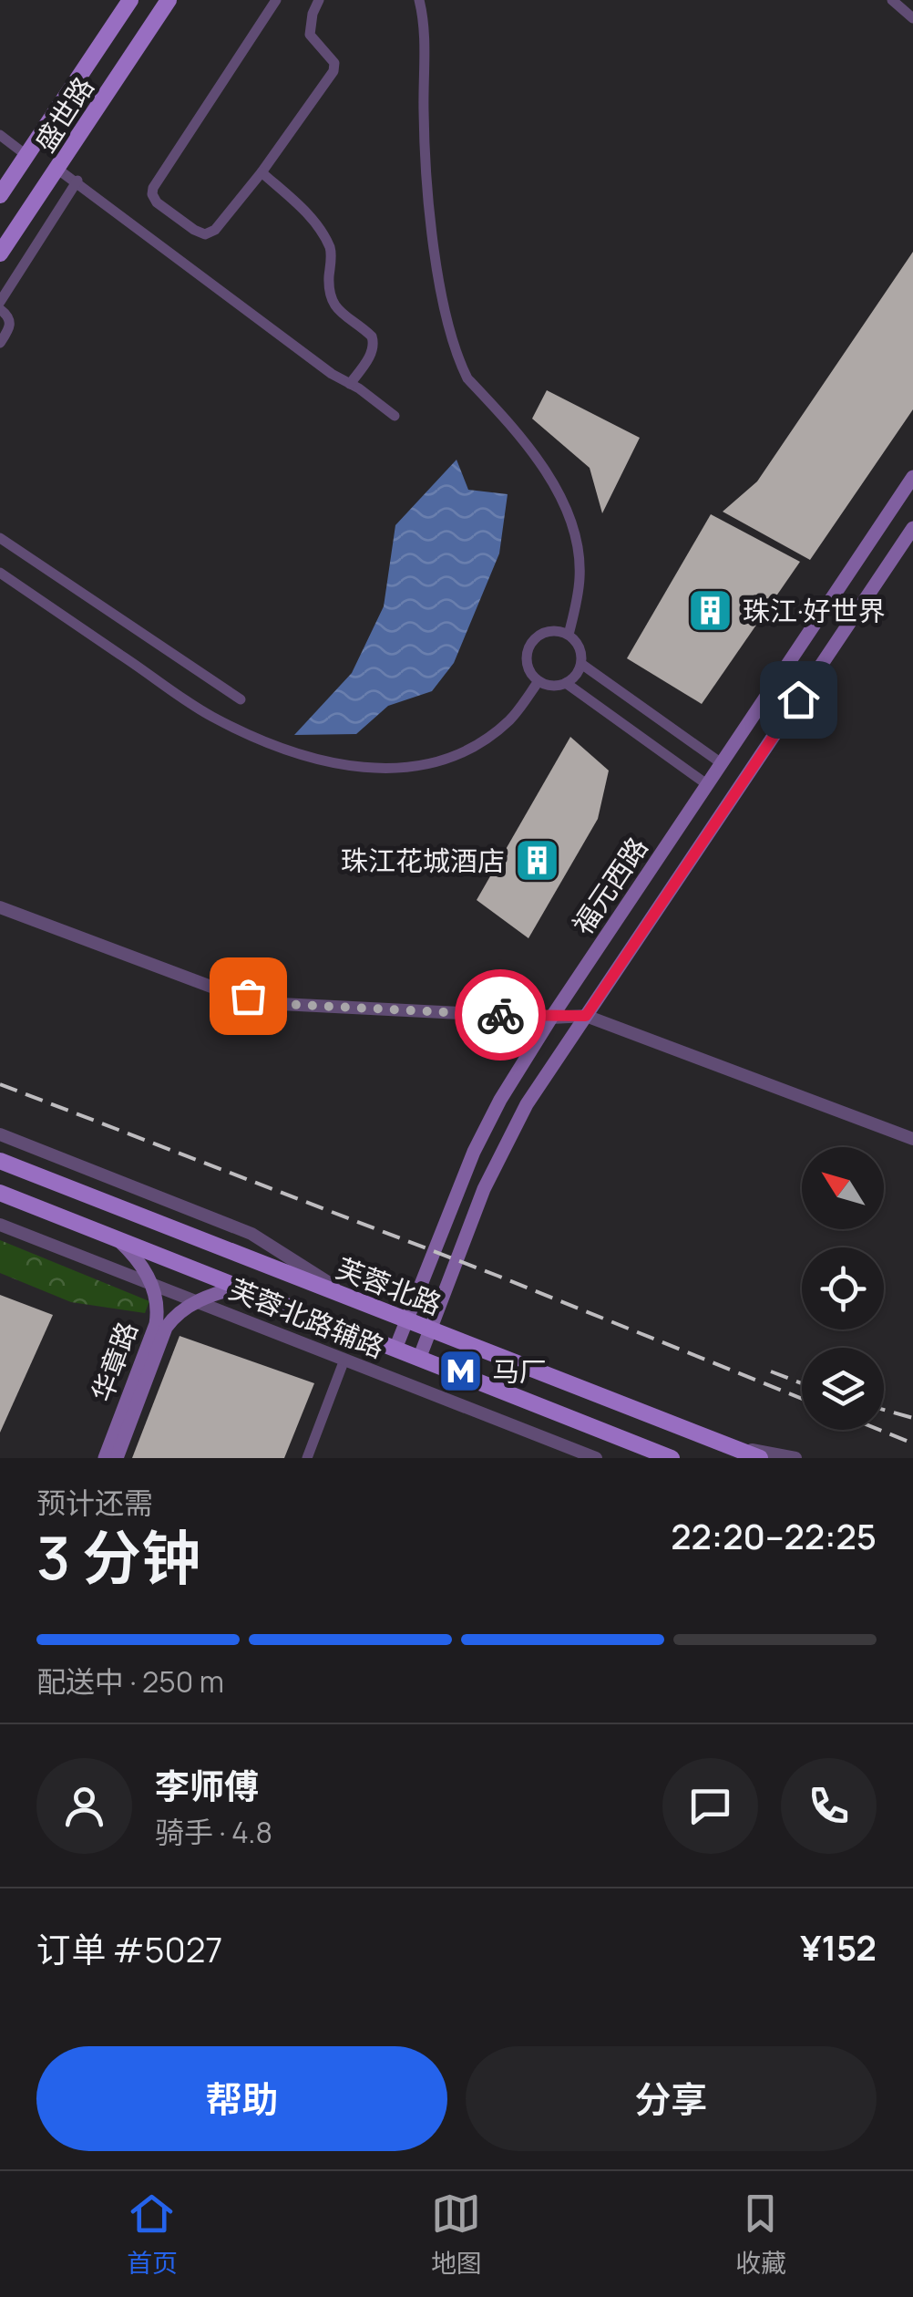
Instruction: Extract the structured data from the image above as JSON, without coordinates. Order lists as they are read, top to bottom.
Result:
{
  "streets": {
    "main road": [
      "盛世路",
      "福元西路",
      "芙蓉北路",
      "华章路"
    ],
    "street": ["芙蓉北路辅路"]
  },
  "crossings": [
    ["福元西路", "芙蓉北路"],
    ["芙蓉北路", "芙蓉北路辅路"],
    ["芙蓉北路", "华章路"],
    ["芙蓉北路辅路", "华章路"]
  ],
  "places": {
    "building": ["珠江·好世界", "珠江花城酒店"],
    "metro station": ["马厂"]
  },
  "north": "top left",
  "page": {
    "heading": ["3 分钟", "预计还需", "22:20–22:25"],
    "panel": [
      "李师傅",
      "骑手 · 4.8",
      "订单 #5027",
      "¥152"
    ],
    "bar": "配送中 · 250 m",
    "buttons": ["帮助", "分享"],
    "tabs": ["首页", "地图", "收藏"]
  }
}
